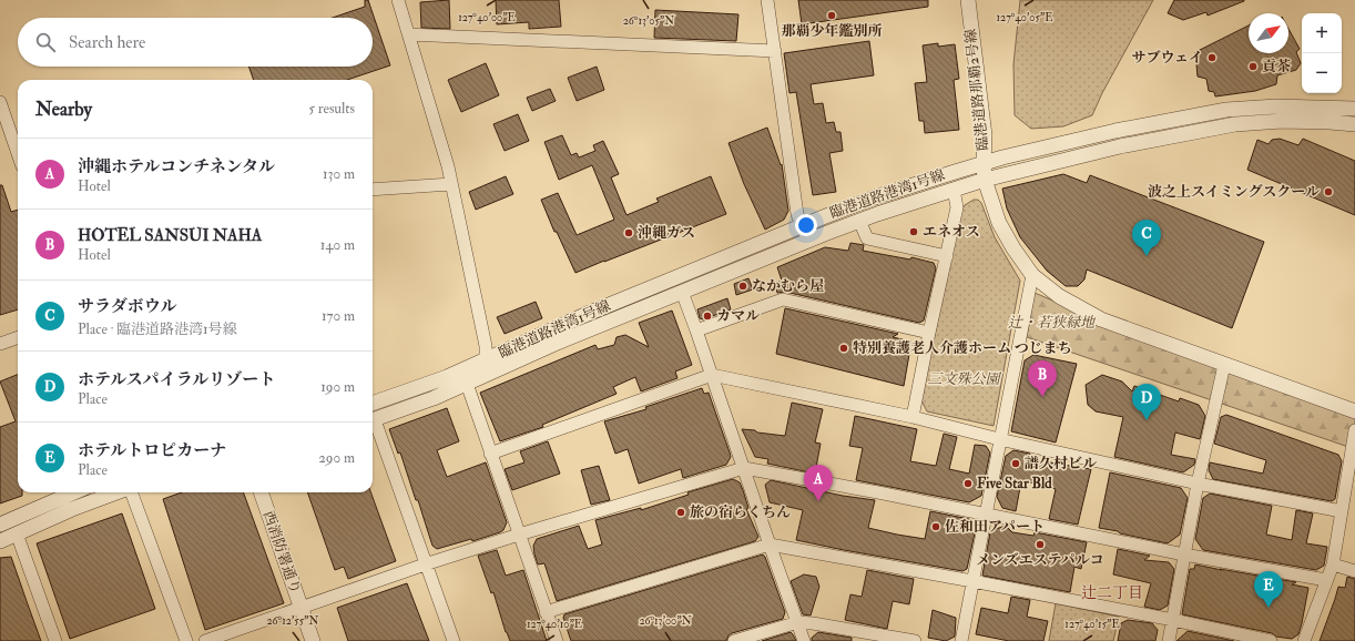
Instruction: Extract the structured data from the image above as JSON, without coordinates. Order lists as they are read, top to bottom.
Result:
{
  "streets": {
    "street": ["臨港道路那覇2号線", "臨港道路港湾1号線", "西消防署通り"]
  },
  "crossings": [
    ["臨港道路那覇2号線", "臨港道路港湾1号線"]
  ],
  "districts": ["辻二丁目"],
  "parks": ["辻・若狭緑地", "三文殊公園"],
  "places": [
    "那覇少年鑑別所",
    "サブウェイ",
    "貢茶",
    "波之上スイミングスクール",
    "エネオス",
    "沖縄ガス",
    "なかむら屋",
    "カマル",
    "特別養護老人介護ホーム つじまち",
    "譜久村ビル",
    "Five Star Bld",
    "旅の宿らくちん",
    "佐和田アパート",
    "メンズエステパルコ"
  ],
  "north": "top right",
  "page": {
    "map_buttons": ["+", "−"],
    "search": "Search here",
    "heading": ["Nearby", "5 results"],
    "list": [
      {
        "mark": "A",
        "name": "沖縄ホテルコンチネンタル",
        "note": "Hotel",
        "value": "130 m"
      },
      {
        "mark": "B",
        "name": "HOTEL SANSUI NAHA",
        "note": "Hotel",
        "value": "140 m"
      },
      {
        "mark": "C",
        "name": "サラダボウル",
        "note": "Place · 臨港道路港湾1号線",
        "value": "170 m"
      },
      {
        "mark": "D",
        "name": "ホテルスパイラルリゾート",
        "note": "Place",
        "value": "190 m"
      },
      {
        "mark": "E",
        "name": "ホテルトロピカーナ",
        "note": "Place",
        "value": "290 m"
      }
    ],
    "pins": [
      "C",
      "B",
      "D",
      "A",
      "E"
    ]
  },
  "coordinates": [
    "127°40'00\"E",
    "127°40'05\"E",
    "26°13'05\"N",
    "26°12'55\"N",
    "26°13'00\"N",
    "127°40'10\"E",
    "127°40'15\"E"
  ]
}
